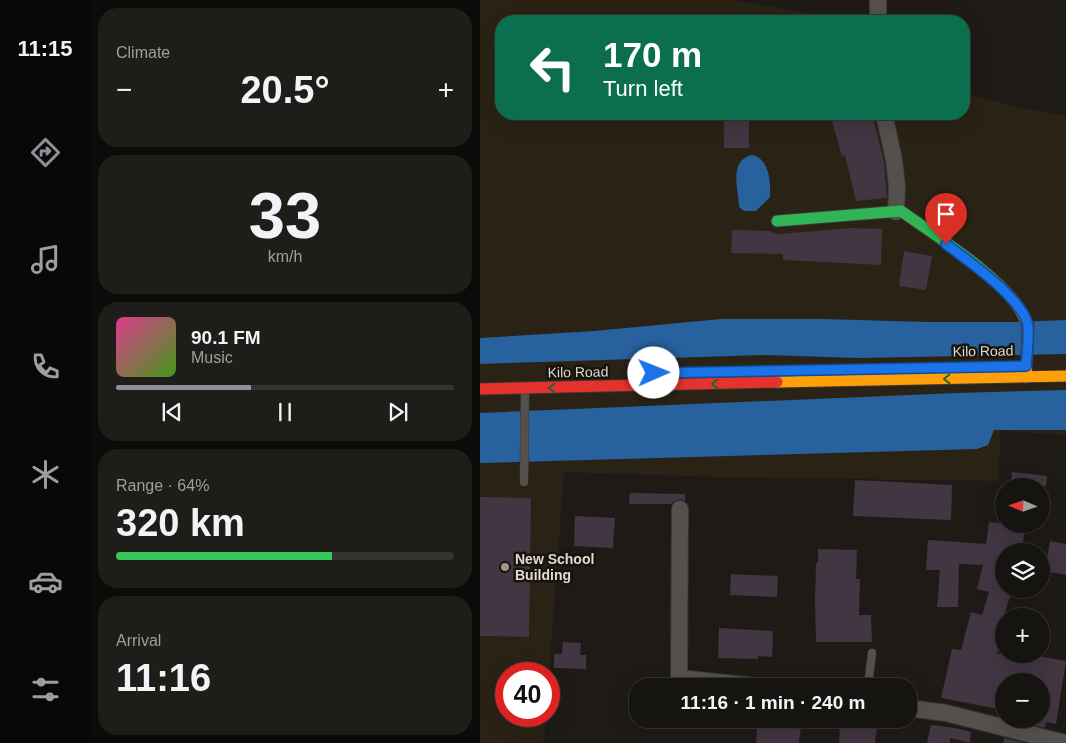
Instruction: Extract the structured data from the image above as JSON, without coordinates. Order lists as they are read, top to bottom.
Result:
{
  "streets": {
    "street": ["Kilo Road"]
  },
  "places": ["New School Building"],
  "north": "left",
  "page": {
    "tabs": "11:15",
    "tile": [
      "Climate",
      ["33", "km/h"],
      ["Range · 64%", "320 km"],
      ["Arrival", "11:16"]
    ],
    "turn": ["170 m", "Turn left"],
    "heat": ["−", "20.5°", "+"],
    "song": ["90.1 FM", "Music"],
    "map_buttons": ["+", "−"],
    "limit": "40",
    "trip": "11:16 · 1 min · 240 m"
  }
}
